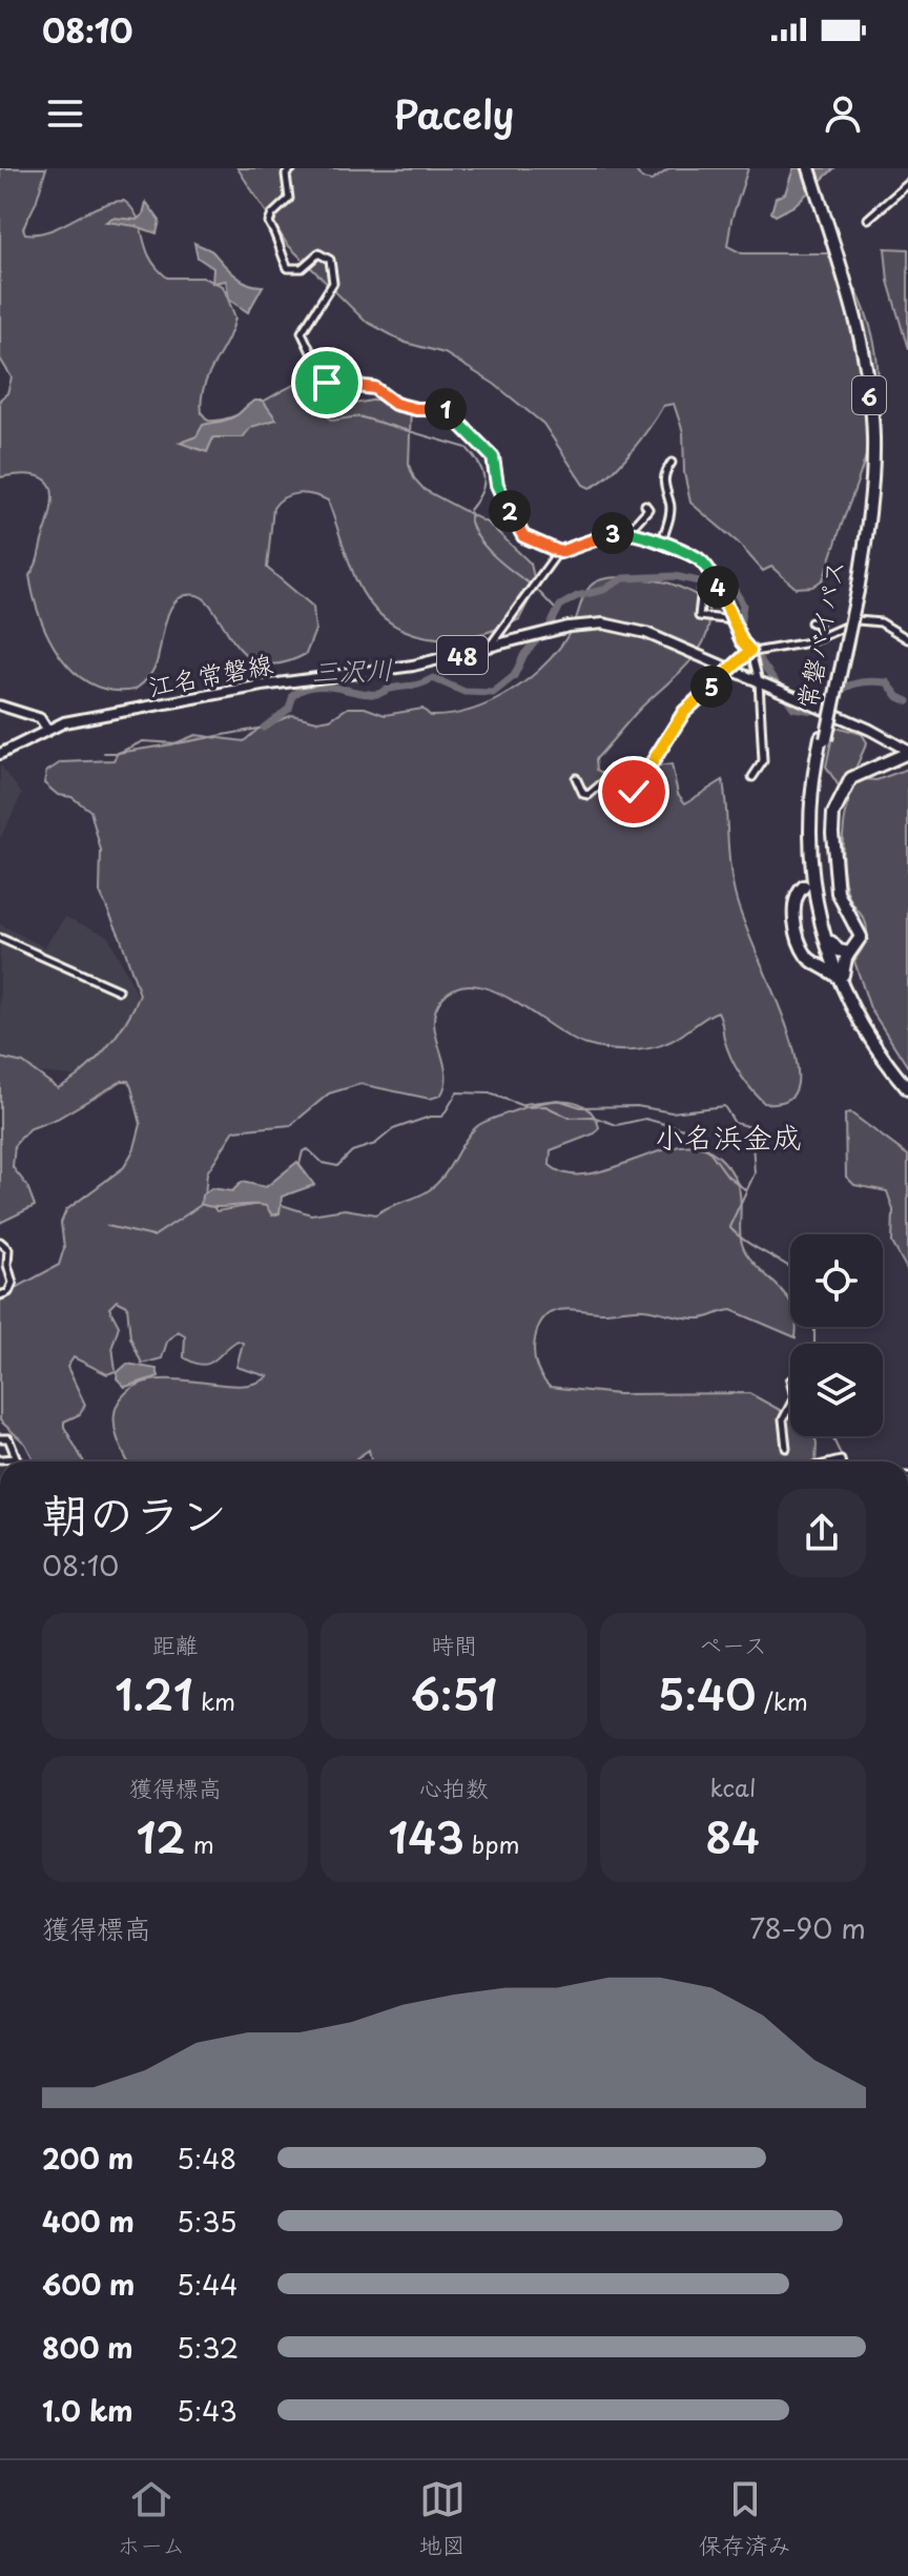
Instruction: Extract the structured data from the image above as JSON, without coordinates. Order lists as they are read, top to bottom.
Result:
{
  "streets": {
    "highway": ["6", "常磐バイパス"],
    "main road": ["48", "江名常磐線"]
  },
  "districts": ["小名浜金成"],
  "water": ["三沢川"],
  "page": {
    "status": "08:10",
    "header": "Pacely",
    "pins": [
      "1",
      "2",
      "3",
      "4",
      "5"
    ],
    "heading": ["朝のラン", "08:10"],
    "stats": [
      ["距離", "1.21 km"],
      ["時間", "6:51"],
      ["ペース", "5:40 /km"],
      ["獲得標高", "12 m"],
      ["心拍数", "143 bpm"],
      ["kcal", "84"]
    ],
    "chart": ["獲得標高", "78–90 m"],
    "list": [
      {
        "name": "200 m",
        "note": "5:48"
      },
      {
        "name": "400 m",
        "note": "5:35"
      },
      {
        "name": "600 m",
        "note": "5:44"
      },
      {
        "name": "800 m",
        "note": "5:32"
      },
      {
        "name": "1.0 km",
        "note": "5:43"
      }
    ],
    "tabs": ["ホーム", "地図", "保存済み"]
  }
}
